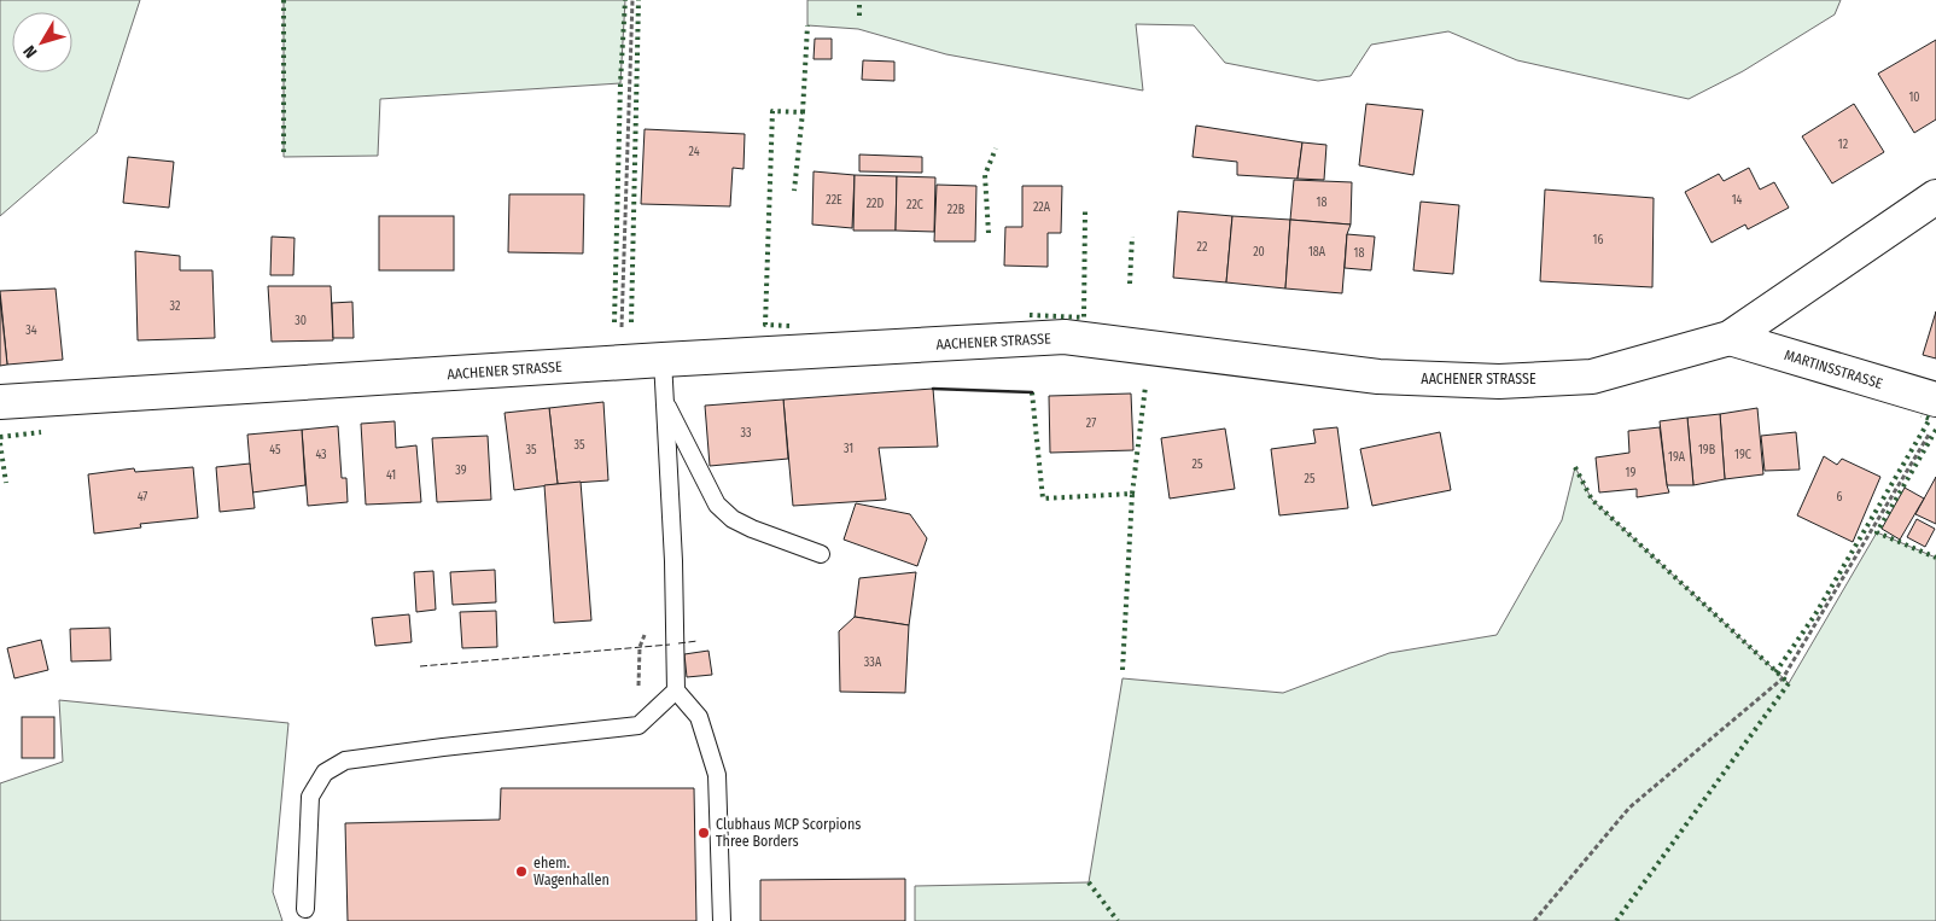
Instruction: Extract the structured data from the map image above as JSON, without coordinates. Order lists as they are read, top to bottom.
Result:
{
  "streets": {
    "street": ["AACHENER STRASSE", "MARTINSSTRASSE"]
  },
  "crossings": [
    ["AACHENER STRASSE", "MARTINSSTRASSE"]
  ],
  "places": ["Clubhaus MCP Scorpions Three Borders", "ehem. Wagenhallen"],
  "house_numbers": [
    "10",
    "12",
    "24",
    "22E",
    "14",
    "18",
    "22D",
    "22C",
    "22A",
    "22B",
    "16",
    "22",
    "20",
    "18A",
    "18",
    "32",
    "30",
    "34",
    "27",
    "33",
    "35",
    "31",
    "45",
    "35",
    "19B",
    "43",
    "19C",
    "19A",
    "25",
    "39",
    "19",
    "41",
    "25",
    "47",
    "6",
    "33A"
  ],
  "north": "bottom left"
}
